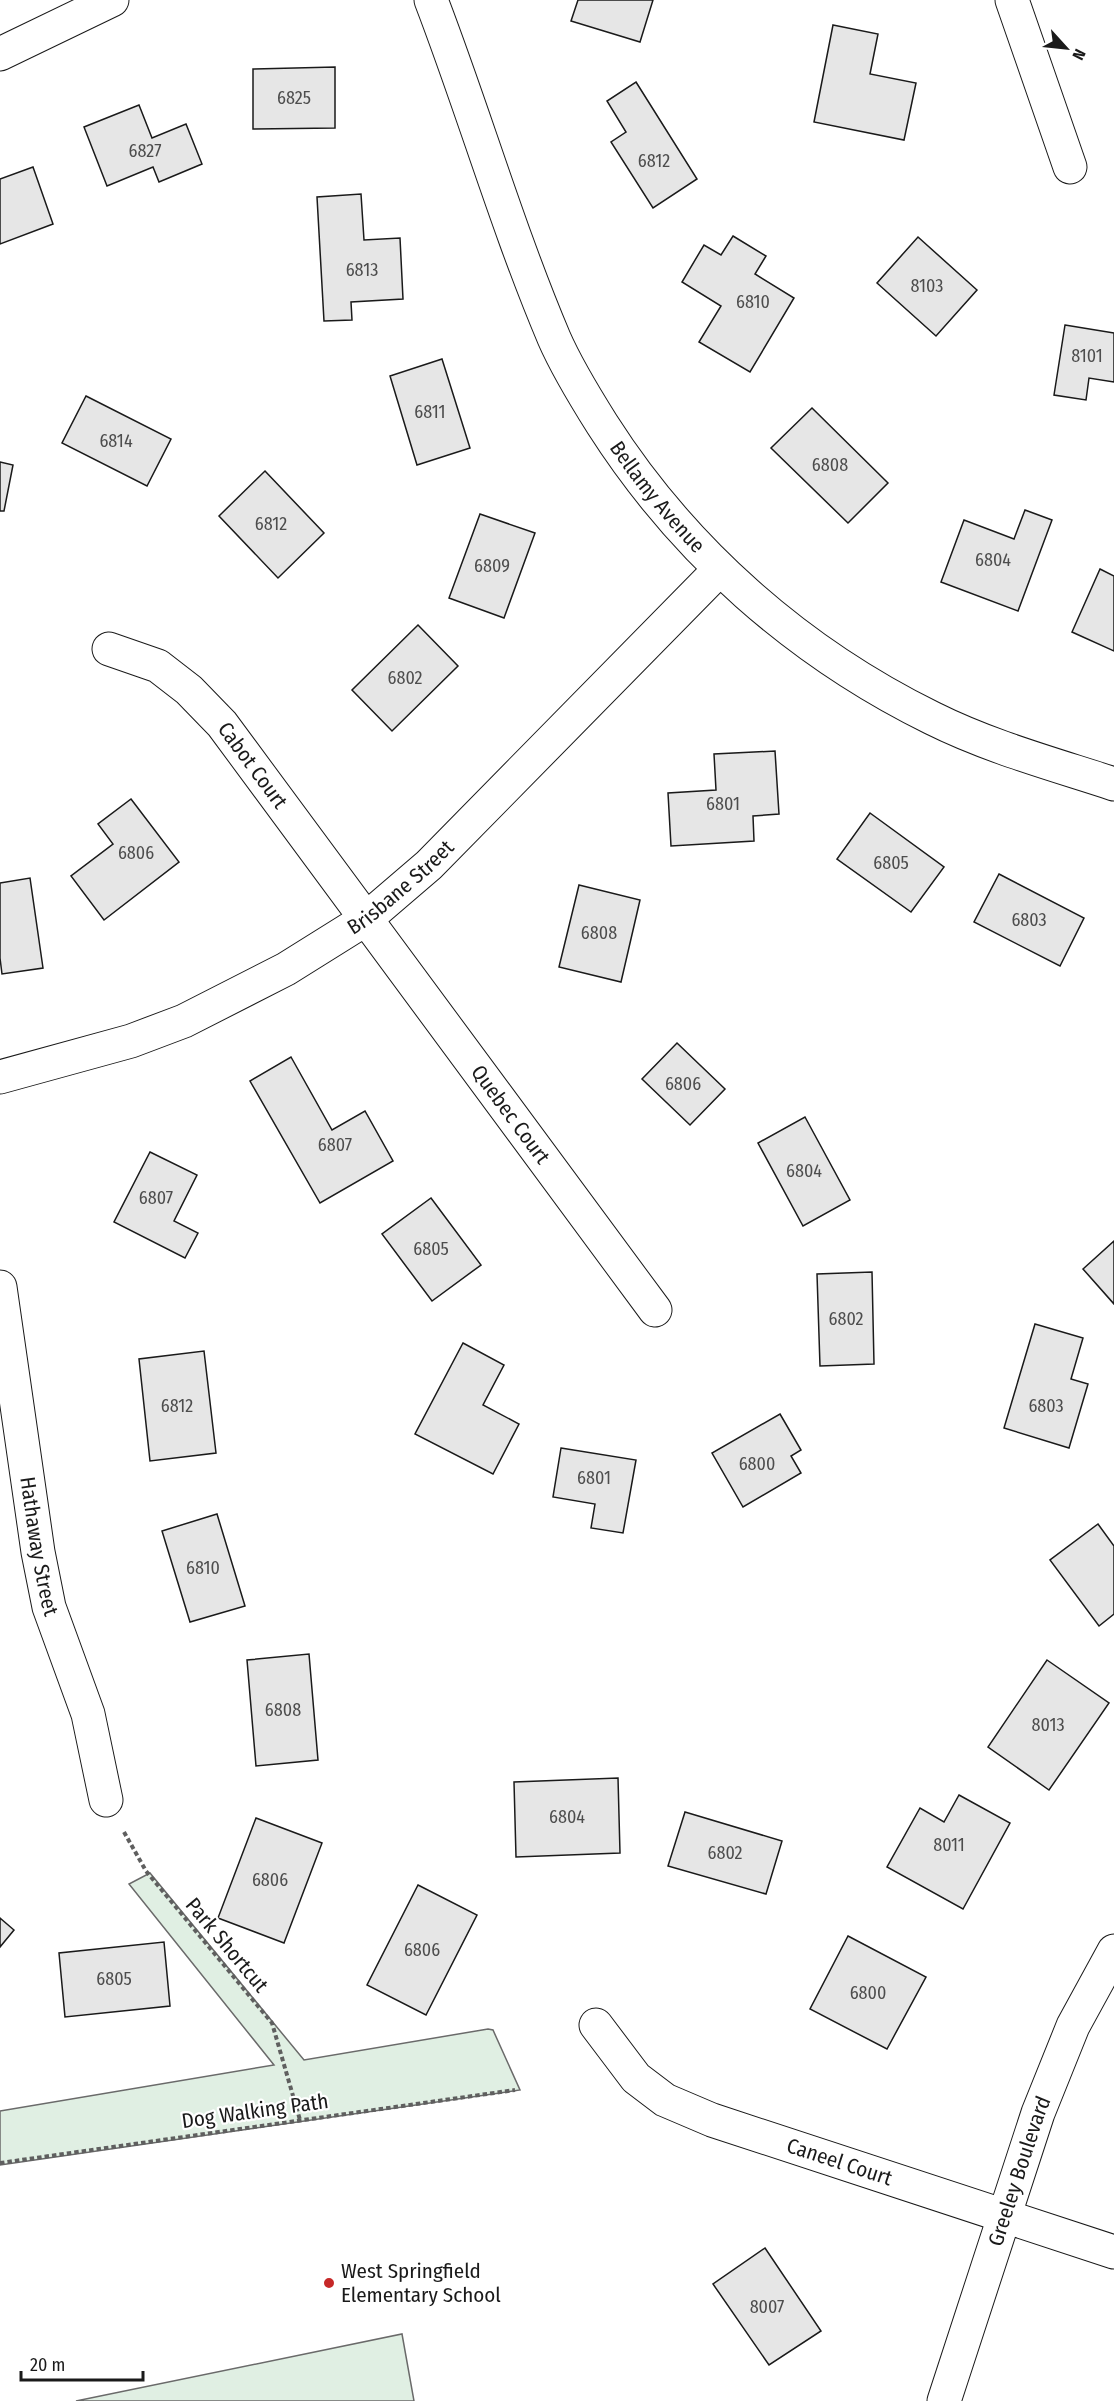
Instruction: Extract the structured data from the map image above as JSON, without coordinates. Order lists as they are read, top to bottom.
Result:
{
  "streets": {
    "street": [
      "Bellamy Avenue",
      "Cabot Court",
      "Brisbane Street",
      "Quebec Court",
      "Hathaway Street",
      "Caneel Court",
      "Greeley Boulevard"
    ],
    "path": ["Park Shortcut", "Dog Walking Path"]
  },
  "crossings": [
    ["Bellamy Avenue", "Brisbane Street"],
    ["Cabot Court", "Brisbane Street"],
    ["Cabot Court", "Quebec Court"],
    ["Brisbane Street", "Quebec Court"],
    ["Hathaway Street", "Park Shortcut"],
    ["Park Shortcut", "Dog Walking Path"],
    ["Caneel Court", "Greeley Boulevard"]
  ],
  "places": ["West Springfield Elementary School"],
  "house_numbers": [
    "6825",
    "6827",
    "6812",
    "6813",
    "8103",
    "6810",
    "8101",
    "6811",
    "6814",
    "6808",
    "6812",
    "6804",
    "6809",
    "6802",
    "6801",
    "6806",
    "6805",
    "6803",
    "6808",
    "6806",
    "6807",
    "6804",
    "6807",
    "6805",
    "6802",
    "6812",
    "6803",
    "6800",
    "6801",
    "6810",
    "6808",
    "8013",
    "6804",
    "8011",
    "6802",
    "6806",
    "6806",
    "6805",
    "6800",
    "8007"
  ],
  "scale_bar": "20 m",
  "north": "bottom right"
}
